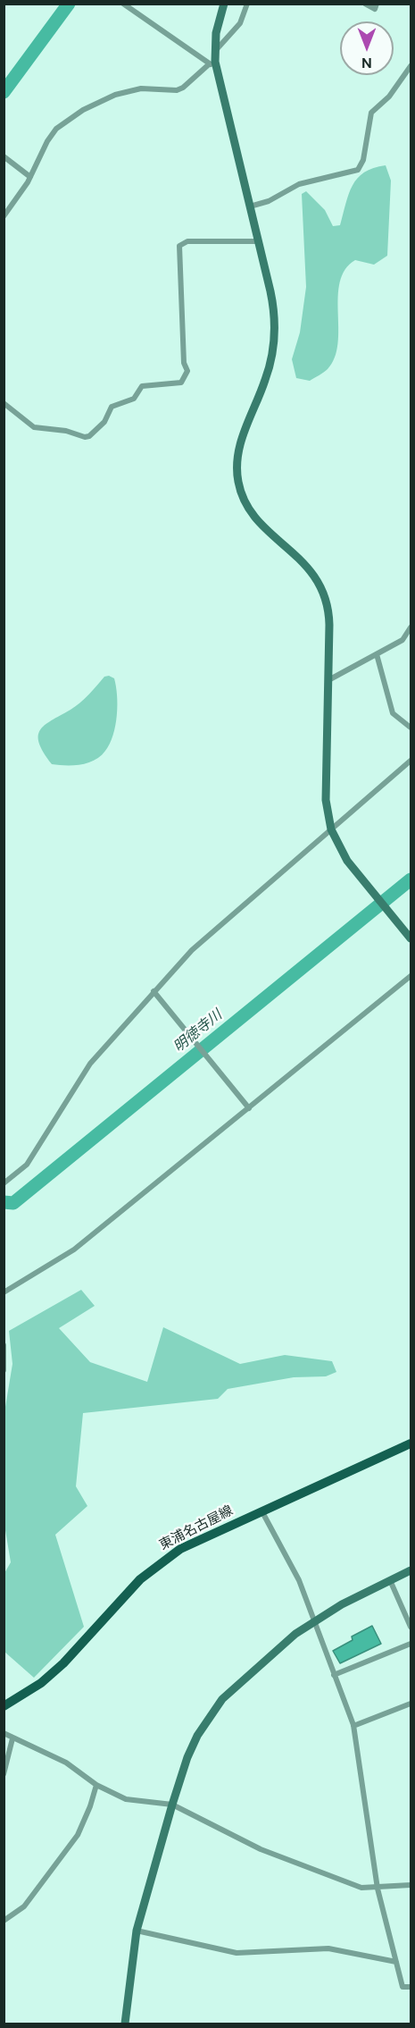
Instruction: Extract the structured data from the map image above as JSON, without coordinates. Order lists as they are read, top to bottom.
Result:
{
  "streets": {
    "main road": ["東浦名古屋線"]
  },
  "water": ["明徳寺川"],
  "north": "bottom"
}
